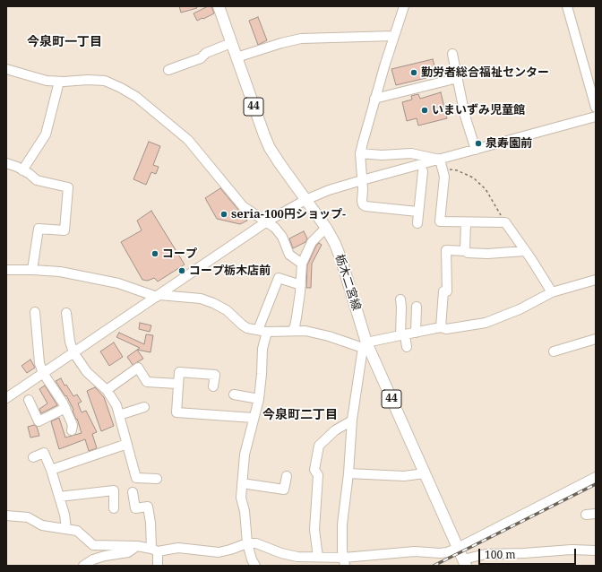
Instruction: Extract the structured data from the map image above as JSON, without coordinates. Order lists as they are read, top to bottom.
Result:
{
  "streets": {
    "main road": ["44", "栃木二宮線"]
  },
  "districts": ["今泉町一丁目", "今泉町二丁目"],
  "places": [
    "勤労者総合福祉センター",
    "いまいずみ児童館",
    "泉寿園前",
    "seria-100円ショップ-",
    "コープ",
    "コープ栃木店前"
  ],
  "scale_bar": "100 m"
}
